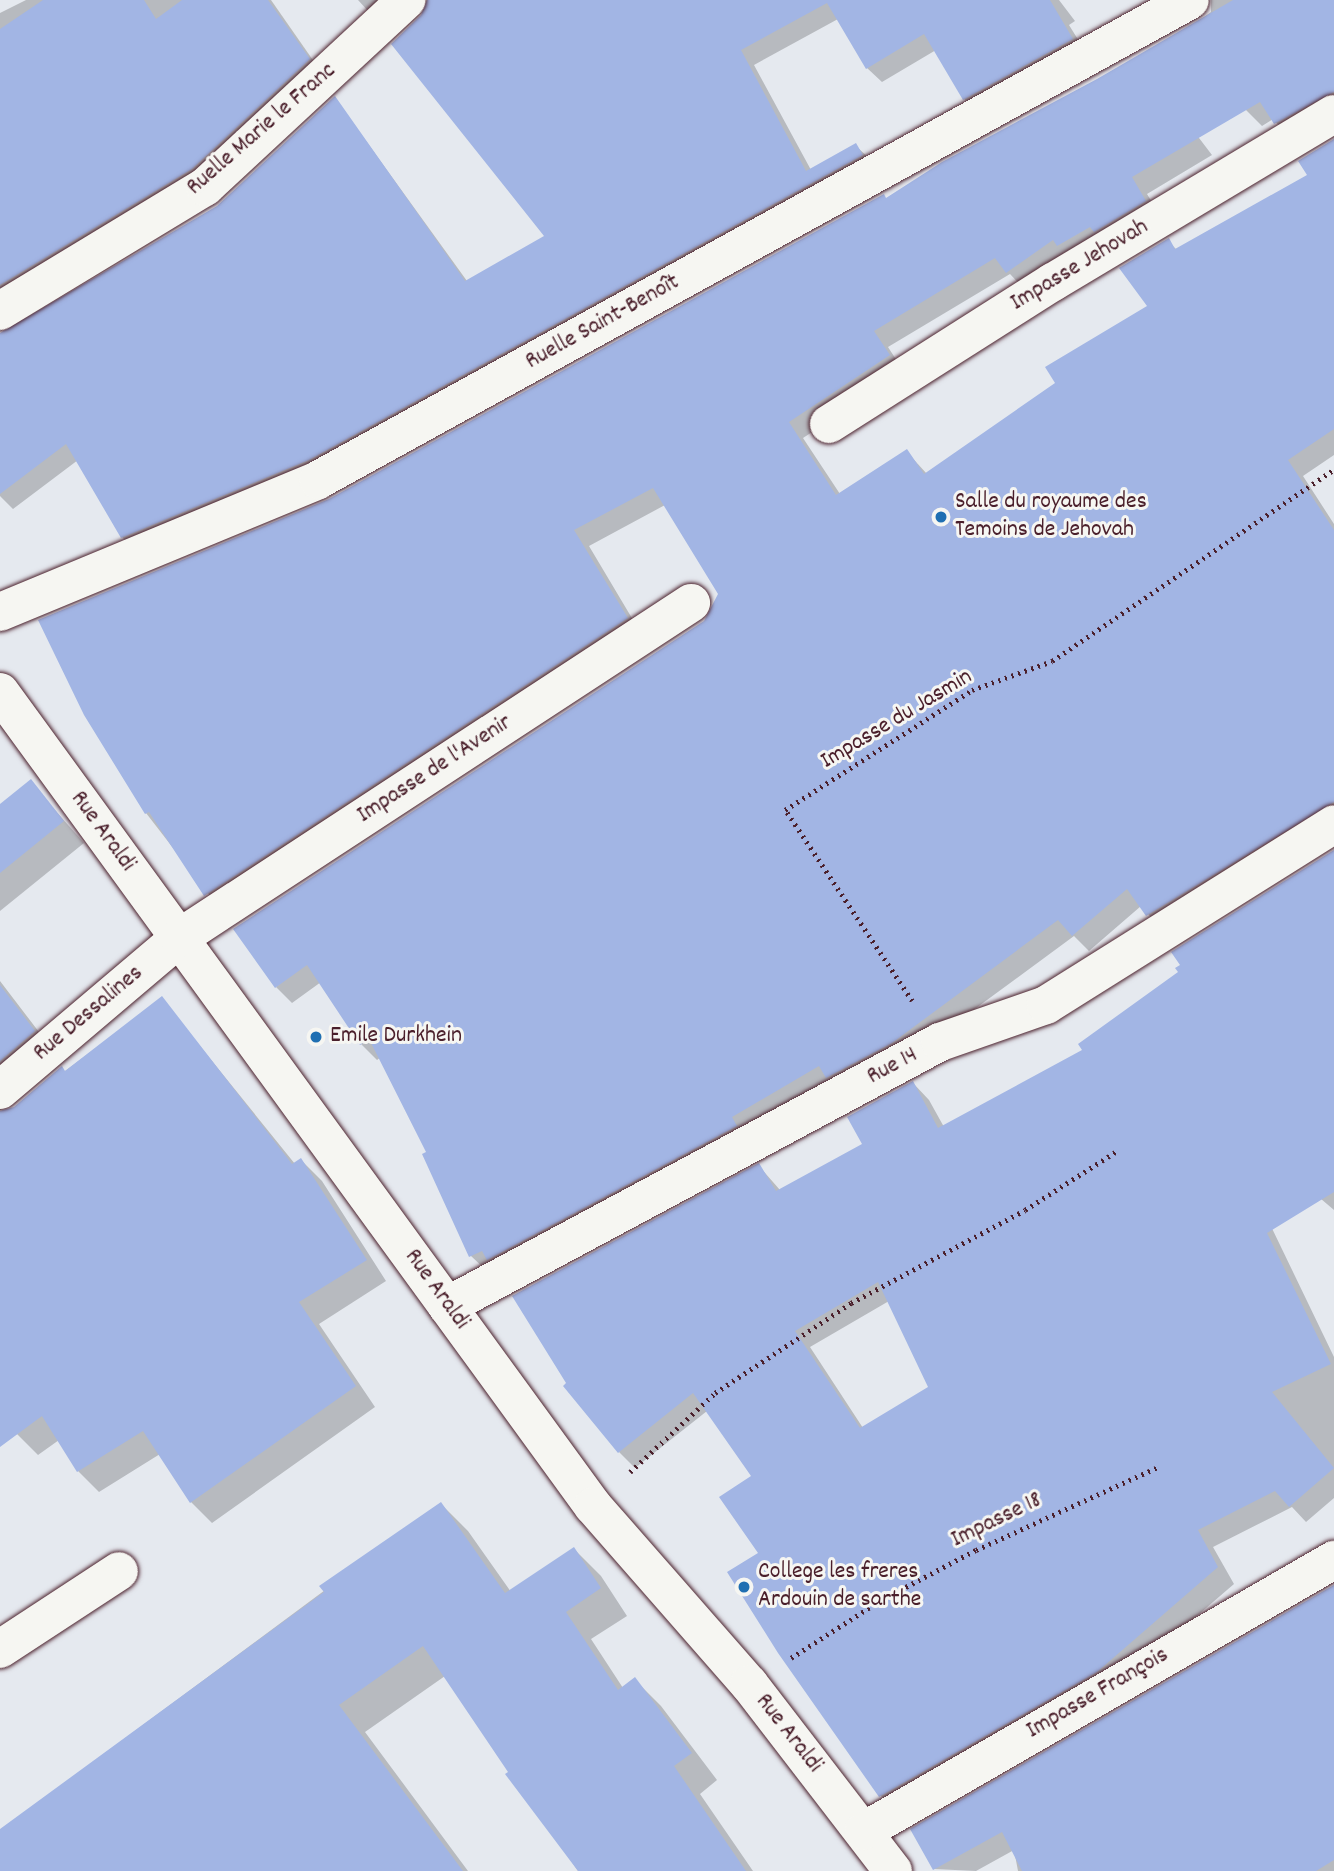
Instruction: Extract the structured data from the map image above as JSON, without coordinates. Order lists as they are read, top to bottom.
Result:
{
  "streets": {
    "street": [
      "Ruelle Marie le Franc",
      "Impasse Jehovah",
      "Ruelle Saint-Benoît",
      "Impasse de l'Avenir",
      "Rue Araldi",
      "Rue Dessalines",
      "Rue 14",
      "Impasse François"
    ],
    "path": ["Impasse du Jasmin", "Impasse 18"]
  },
  "crossings": [
    ["Impasse du Jasmin", "Rue 14"],
    ["Impasse de l'Avenir", "Rue Araldi"],
    ["Impasse de l'Avenir", "Rue Dessalines"],
    ["Rue Araldi", "Rue Dessalines"],
    ["Rue Araldi", "Rue 14"],
    ["Rue Araldi", "Impasse 18"],
    ["Rue Araldi", "Impasse François"]
  ],
  "places": ["Salle du royaume des Temoins de Jehovah", "Emile Durkhein", "College les freres Ardouin de sarthe"]
}
